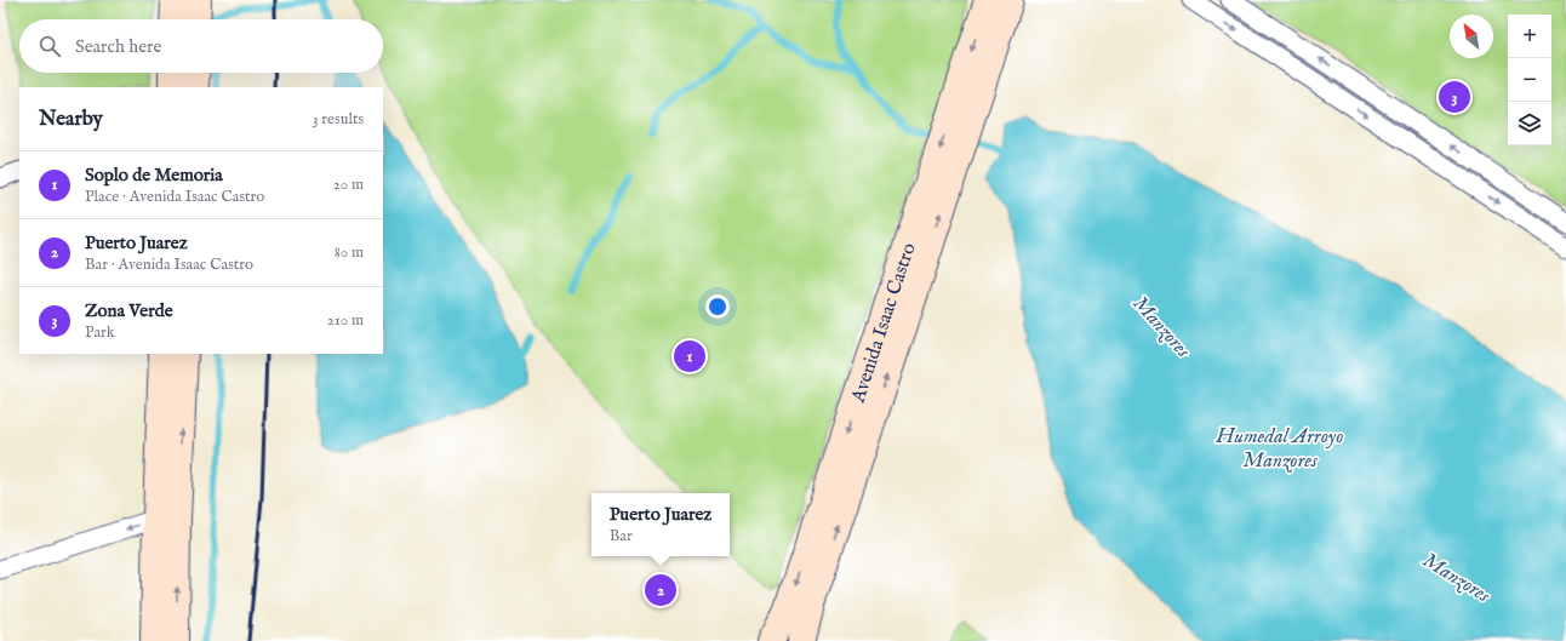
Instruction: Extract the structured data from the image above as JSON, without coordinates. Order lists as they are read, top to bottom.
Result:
{
  "streets": {
    "main road": ["Avenida Isaac Castro"]
  },
  "water": ["Manzores", "Humedal Arroyo Manzores"],
  "north": "top left",
  "page": {
    "map_buttons": ["+", "−"],
    "search": "Search here",
    "pins": ["3", "1", "2"],
    "heading": ["Nearby", "3 results"],
    "list": [
      {
        "mark": "1",
        "name": "Soplo de Memoria",
        "note": "Place · Avenida Isaac Castro",
        "value": "20 m"
      },
      {
        "mark": "2",
        "name": "Puerto Juarez",
        "note": "Bar · Avenida Isaac Castro",
        "value": "80 m"
      },
      {
        "mark": "3",
        "name": "Zona Verde",
        "note": "Park",
        "value": "210 m"
      }
    ],
    "popup": ["Puerto Juarez", "Bar"]
  }
}
